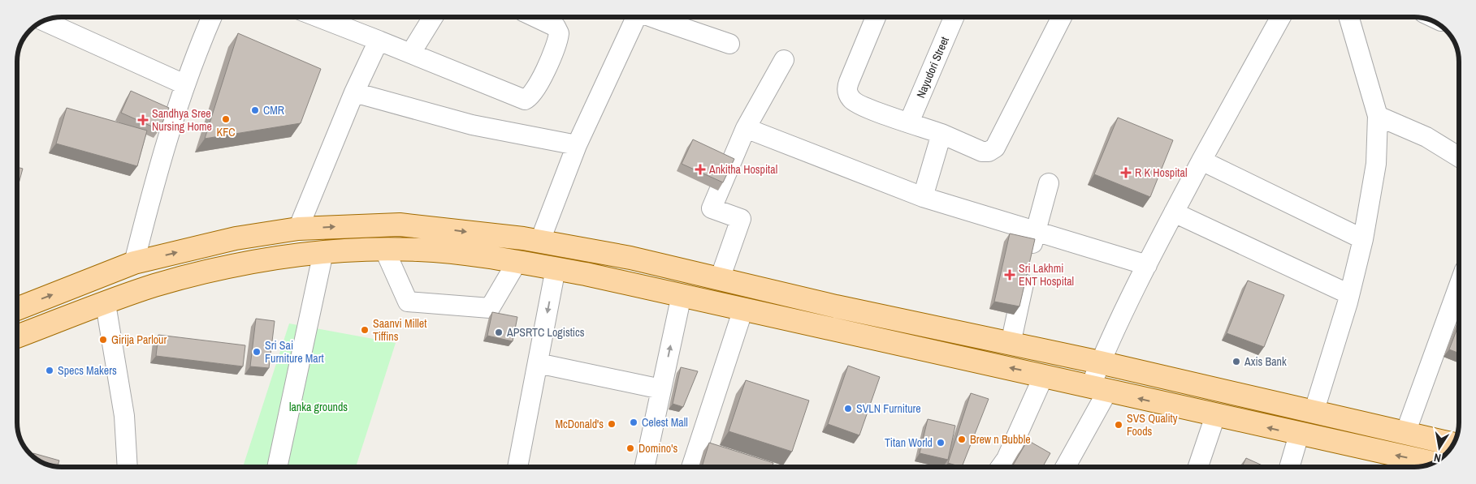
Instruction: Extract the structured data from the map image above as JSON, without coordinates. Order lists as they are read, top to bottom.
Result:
{
  "streets": {
    "street": ["Nayudori Street"]
  },
  "parks": ["lanka grounds"],
  "places": {
    "other": [
      "CMR",
      "KFC",
      "Saanvi Millet Tiffins",
      "APSRTC Logistics",
      "Girija Parlour",
      "Sri Sai Furniture Mart",
      "Axis Bank",
      "Specs Makers",
      "SVLN Furniture",
      "Celest Mall",
      "McDonald's",
      "SVS Quality Foods",
      "Brew n Bubble",
      "Titan World",
      "Domino's"
    ],
    "health": [
      "Sandhya Sree Nursing Home",
      "Ankitha Hospital",
      "R K Hospital",
      "Sri Lakhmi ENT Hospital"
    ]
  },
  "north": "bottom"
}
